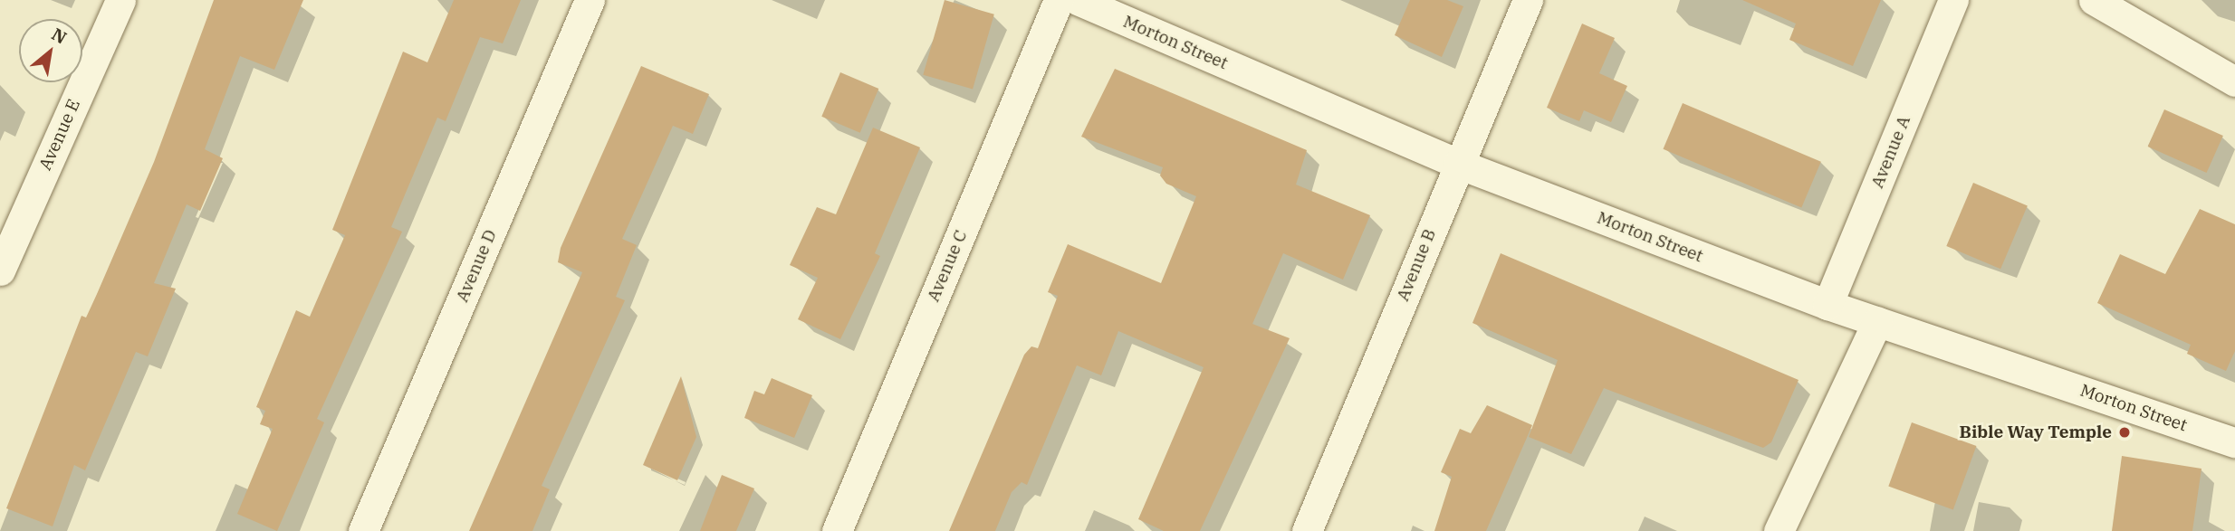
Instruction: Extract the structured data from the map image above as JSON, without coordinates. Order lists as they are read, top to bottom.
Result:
{
  "streets": {
    "street": [
      "Morton Street",
      "Avenue E",
      "Avenue A",
      "Avenue B",
      "Avenue D",
      "Avenue C"
    ]
  },
  "crossings": [
    ["Morton Street", "Avenue A"],
    ["Morton Street", "Avenue B"]
  ],
  "places": ["Bible Way Temple"],
  "north": "top right"
}
